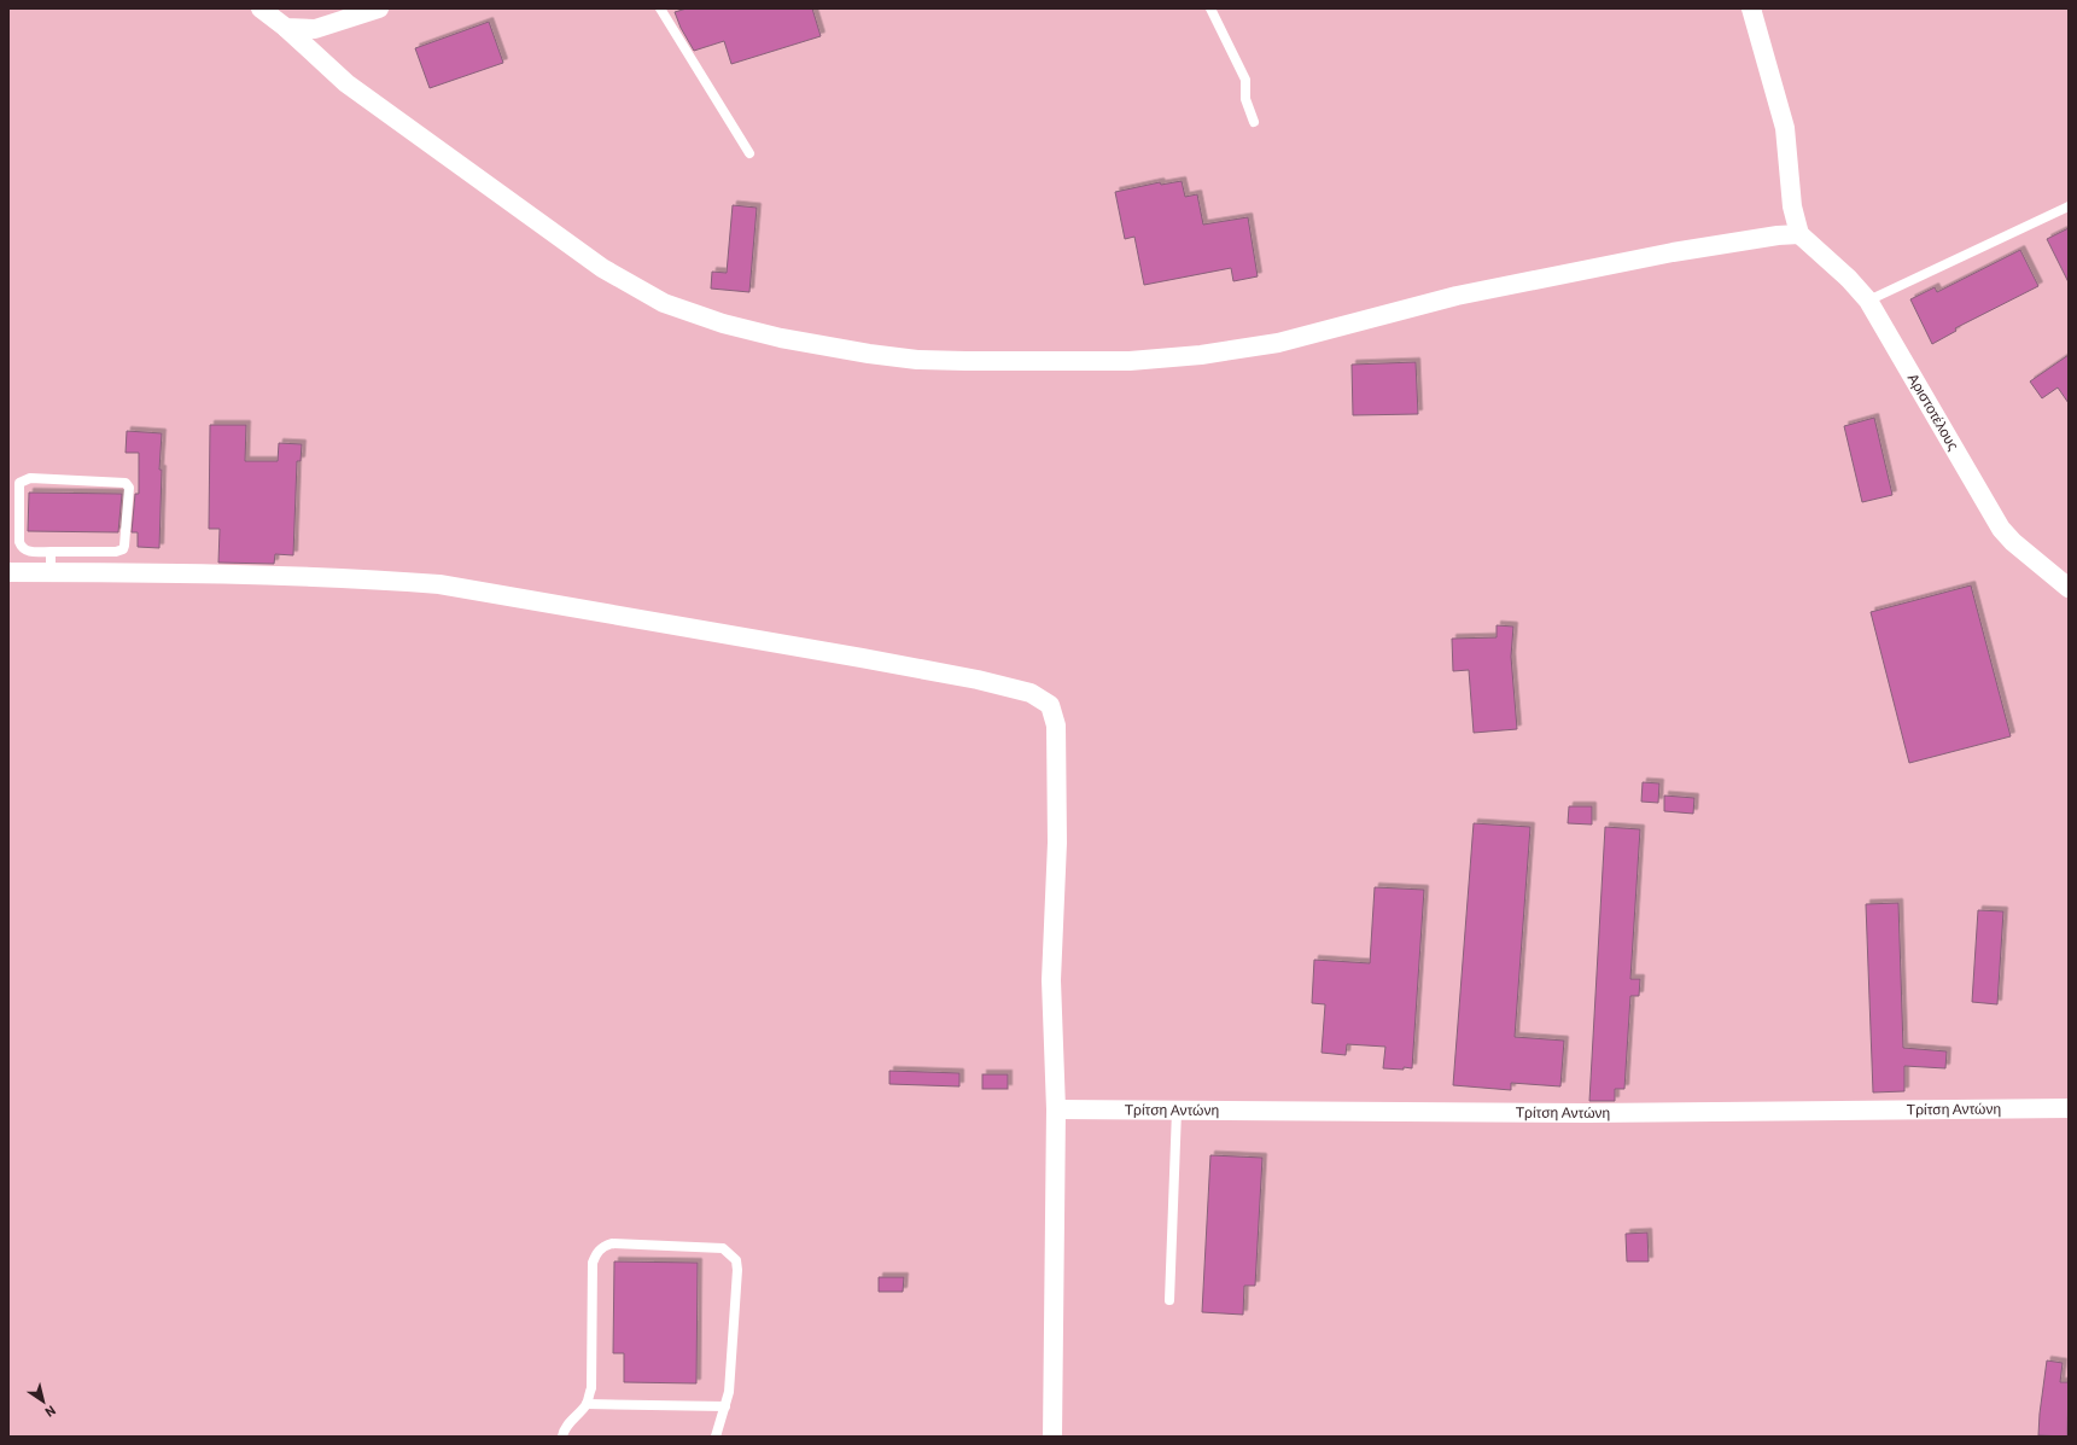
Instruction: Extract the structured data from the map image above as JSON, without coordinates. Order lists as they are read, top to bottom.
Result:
{
  "streets": {
    "street": ["Αριστοτέλους", "Τρίτση Αντώνη"]
  },
  "north": "bottom right"
}
